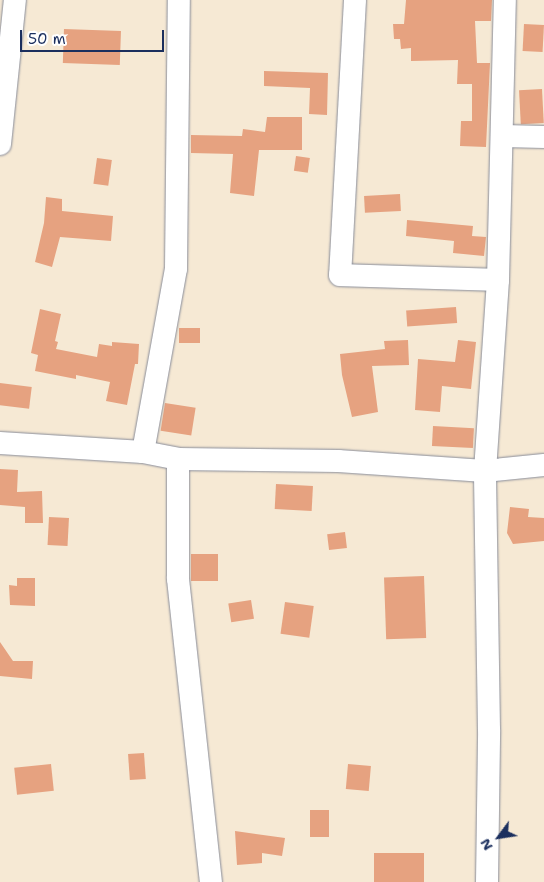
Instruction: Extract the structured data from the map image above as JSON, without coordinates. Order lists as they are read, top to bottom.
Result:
{
  "scale_bar": "50 m",
  "north": "bottom left"
}
